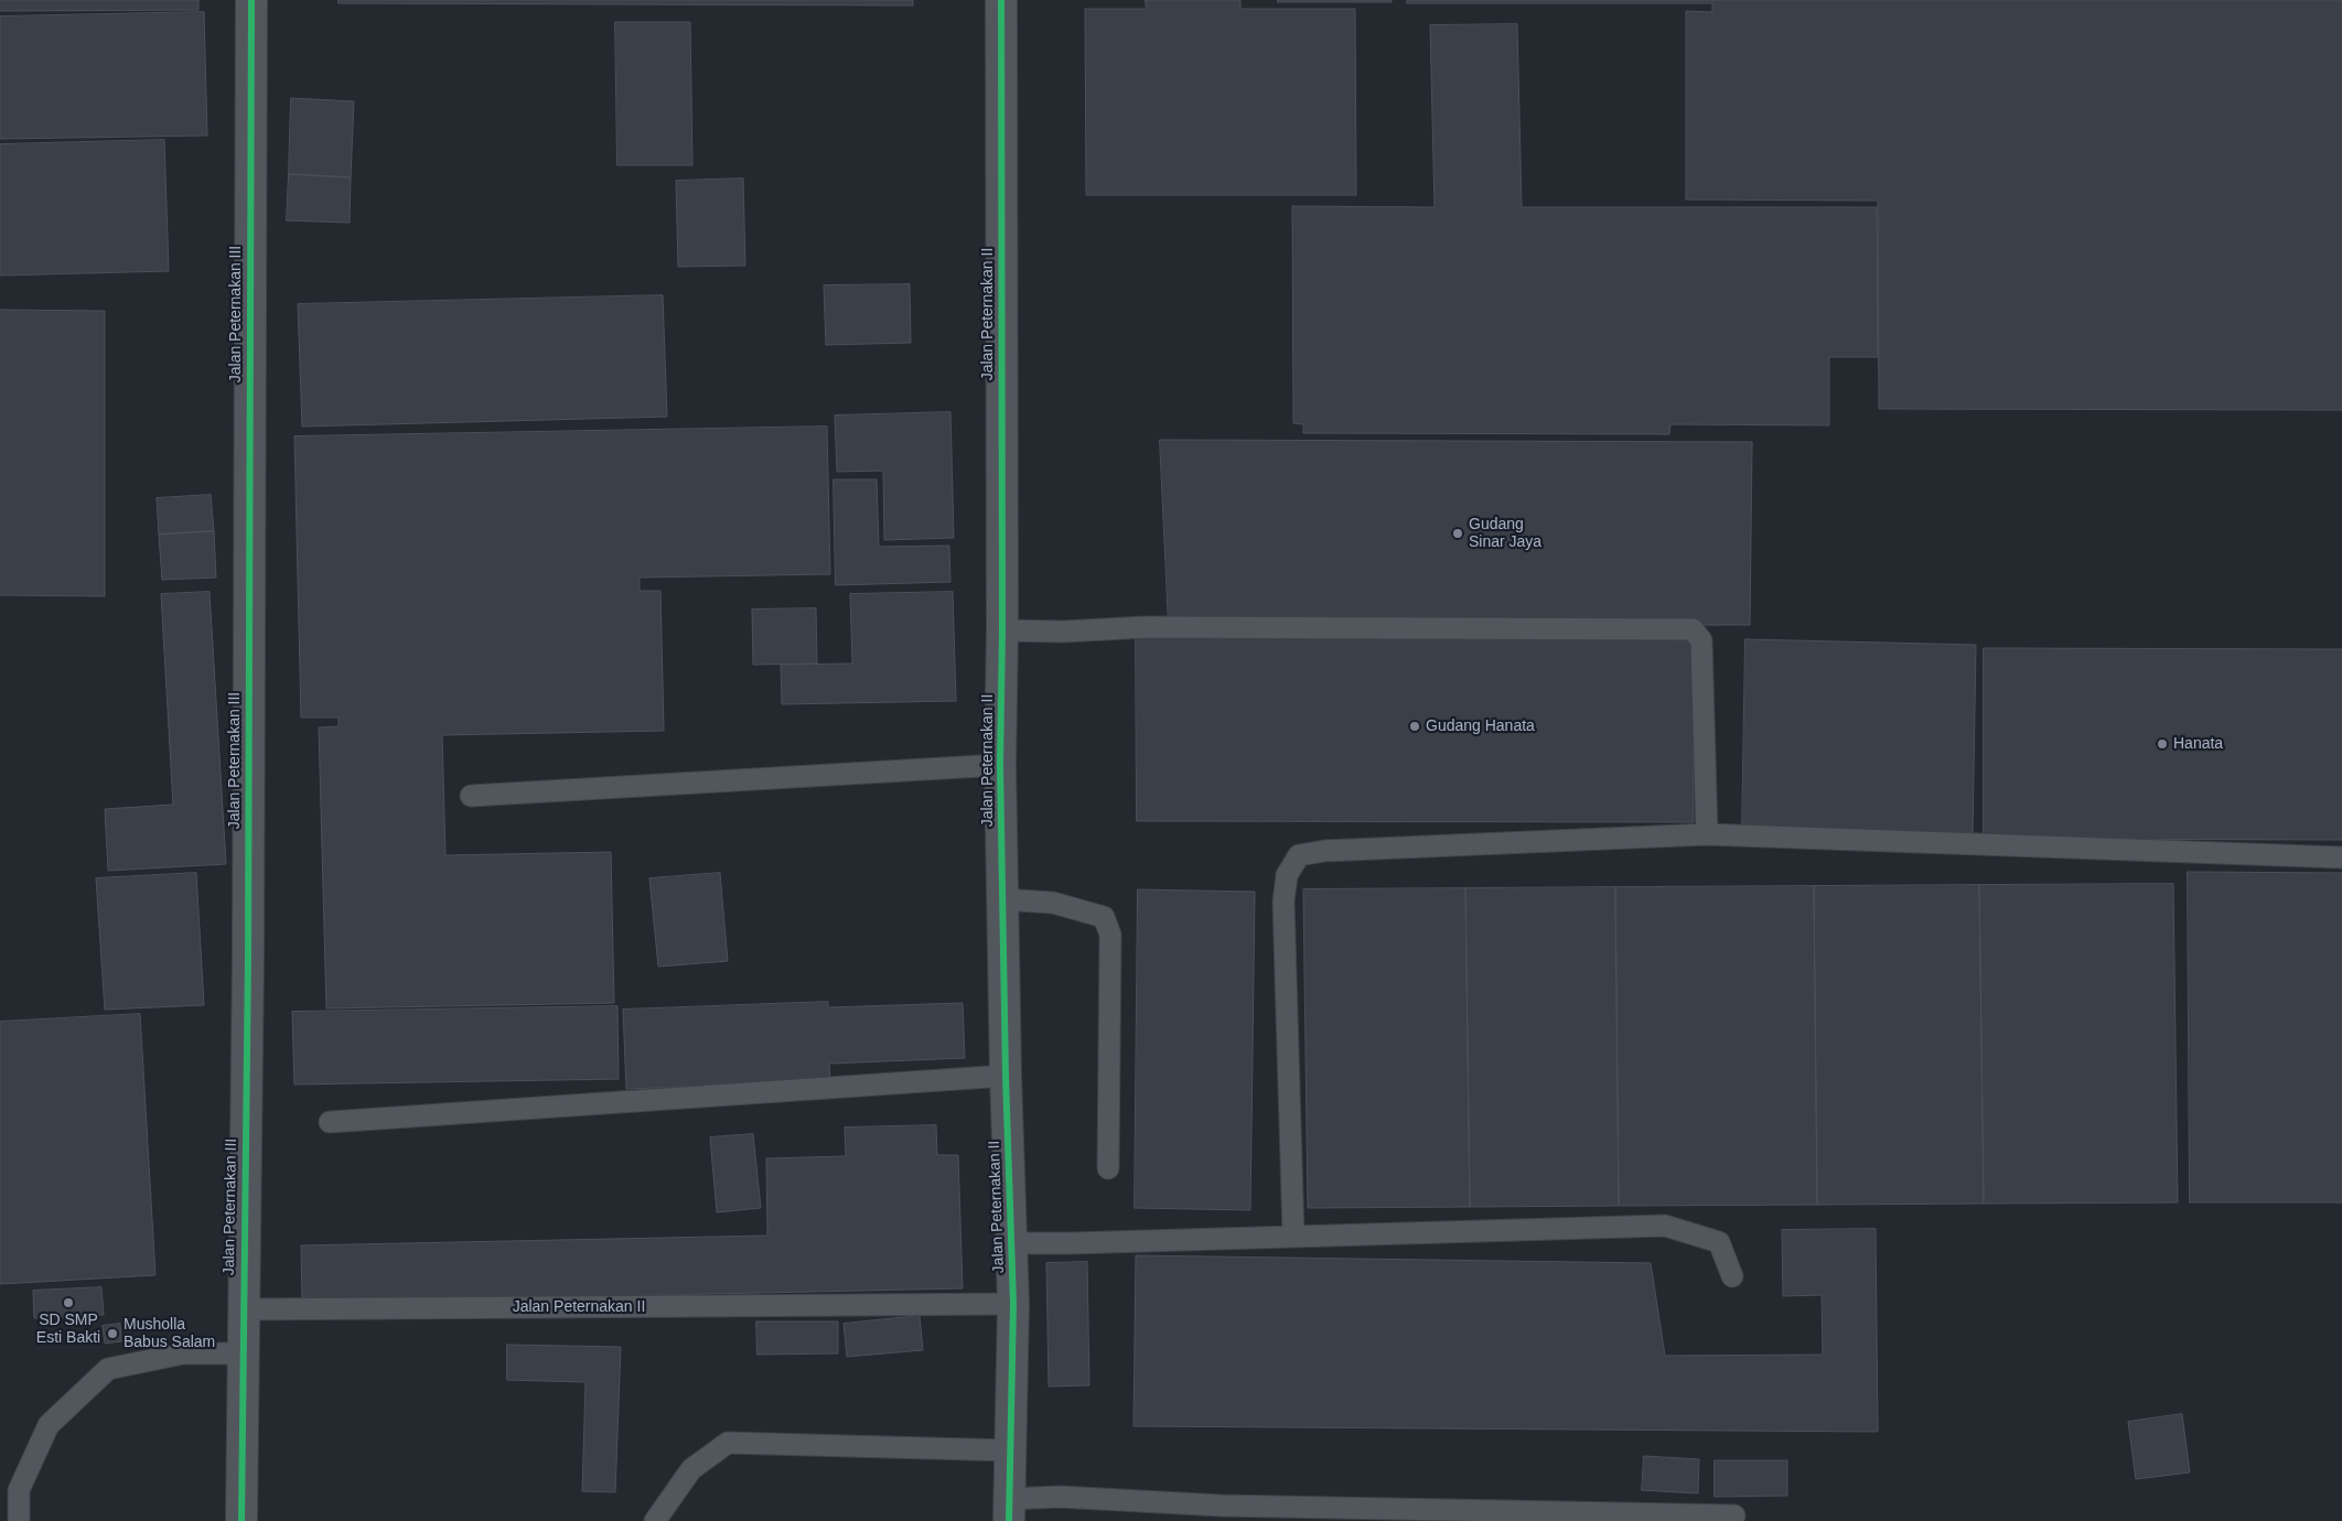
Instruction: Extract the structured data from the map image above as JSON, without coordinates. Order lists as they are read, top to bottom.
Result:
{
  "streets": {
    "street": ["Jalan Peternakan III", "Jalan Peternakan II"]
  },
  "crossings": [
    ["Jalan Peternakan III", "Jalan Peternakan II"]
  ],
  "places": [
    "Gudang Sinar Jaya",
    "Gudang Hanata",
    "Hanata",
    "SD SMP Esti Bakti",
    "Musholla Babus Salam"
  ]
}
